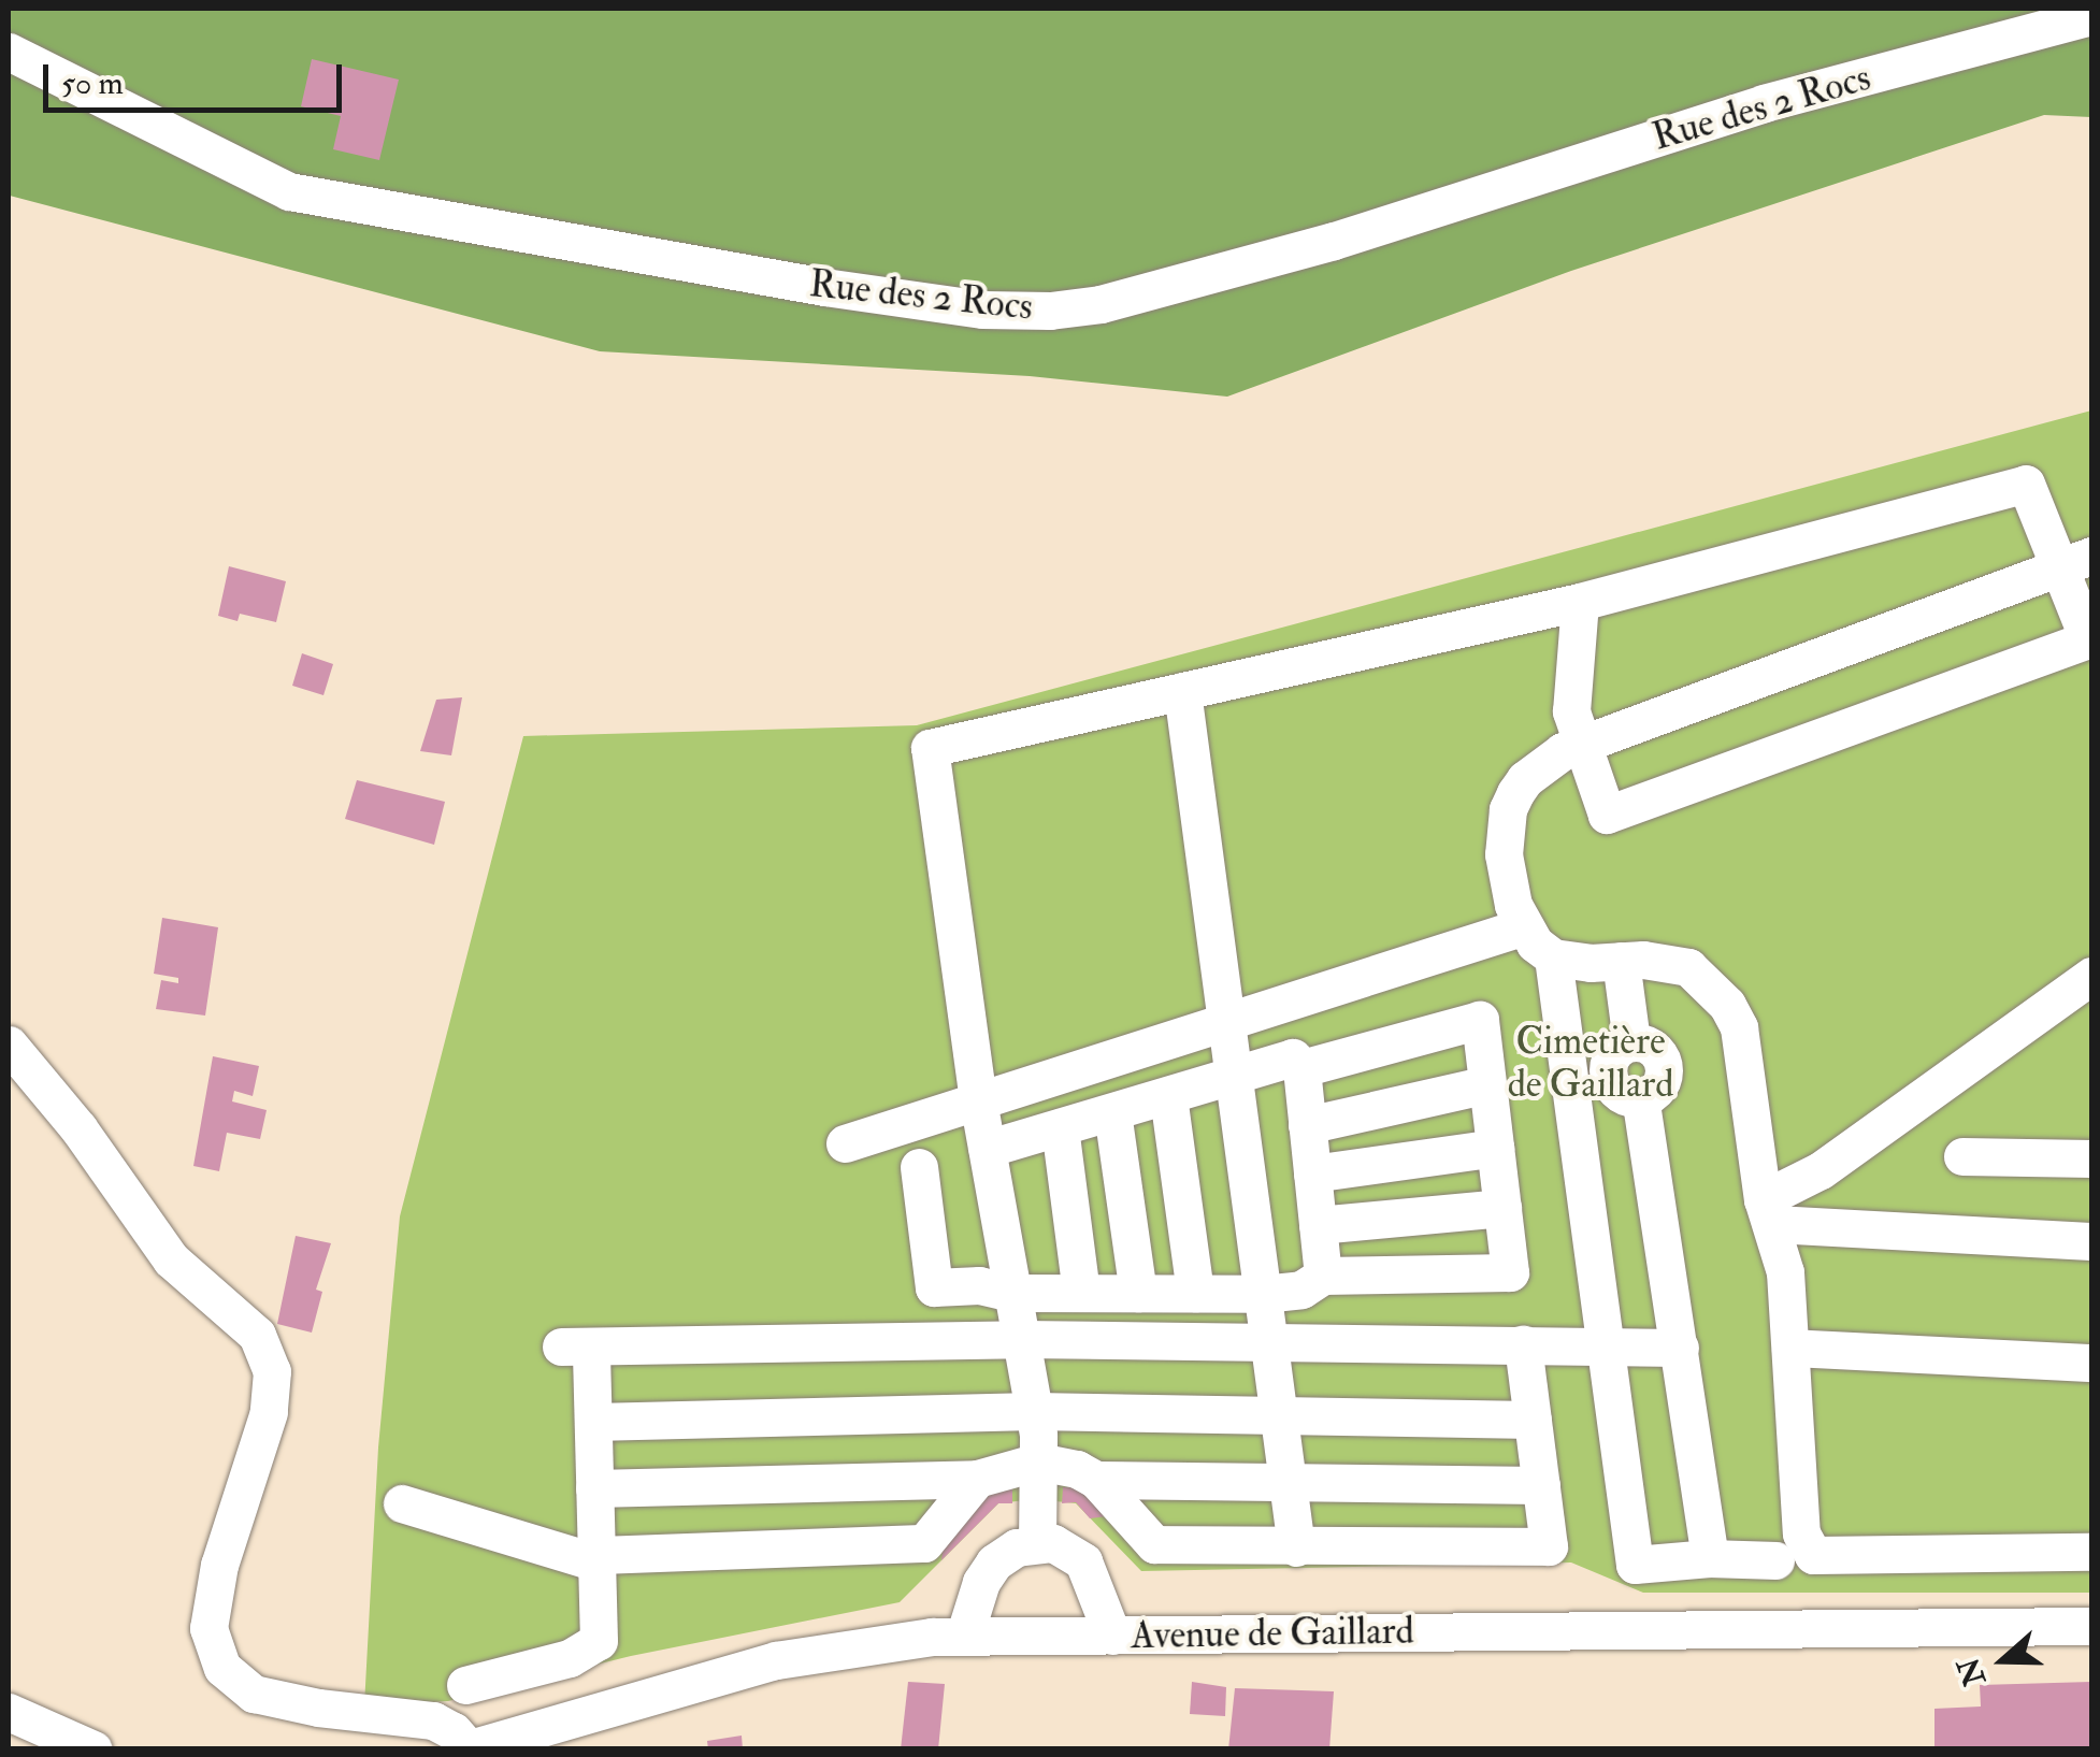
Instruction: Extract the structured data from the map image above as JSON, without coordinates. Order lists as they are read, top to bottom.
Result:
{
  "streets": {
    "street": ["Rue des 2 Rocs", "Avenue de Gaillard"]
  },
  "parks": ["Cimetière de Gaillard"],
  "scale_bar": "50 m",
  "north": "left"
}
